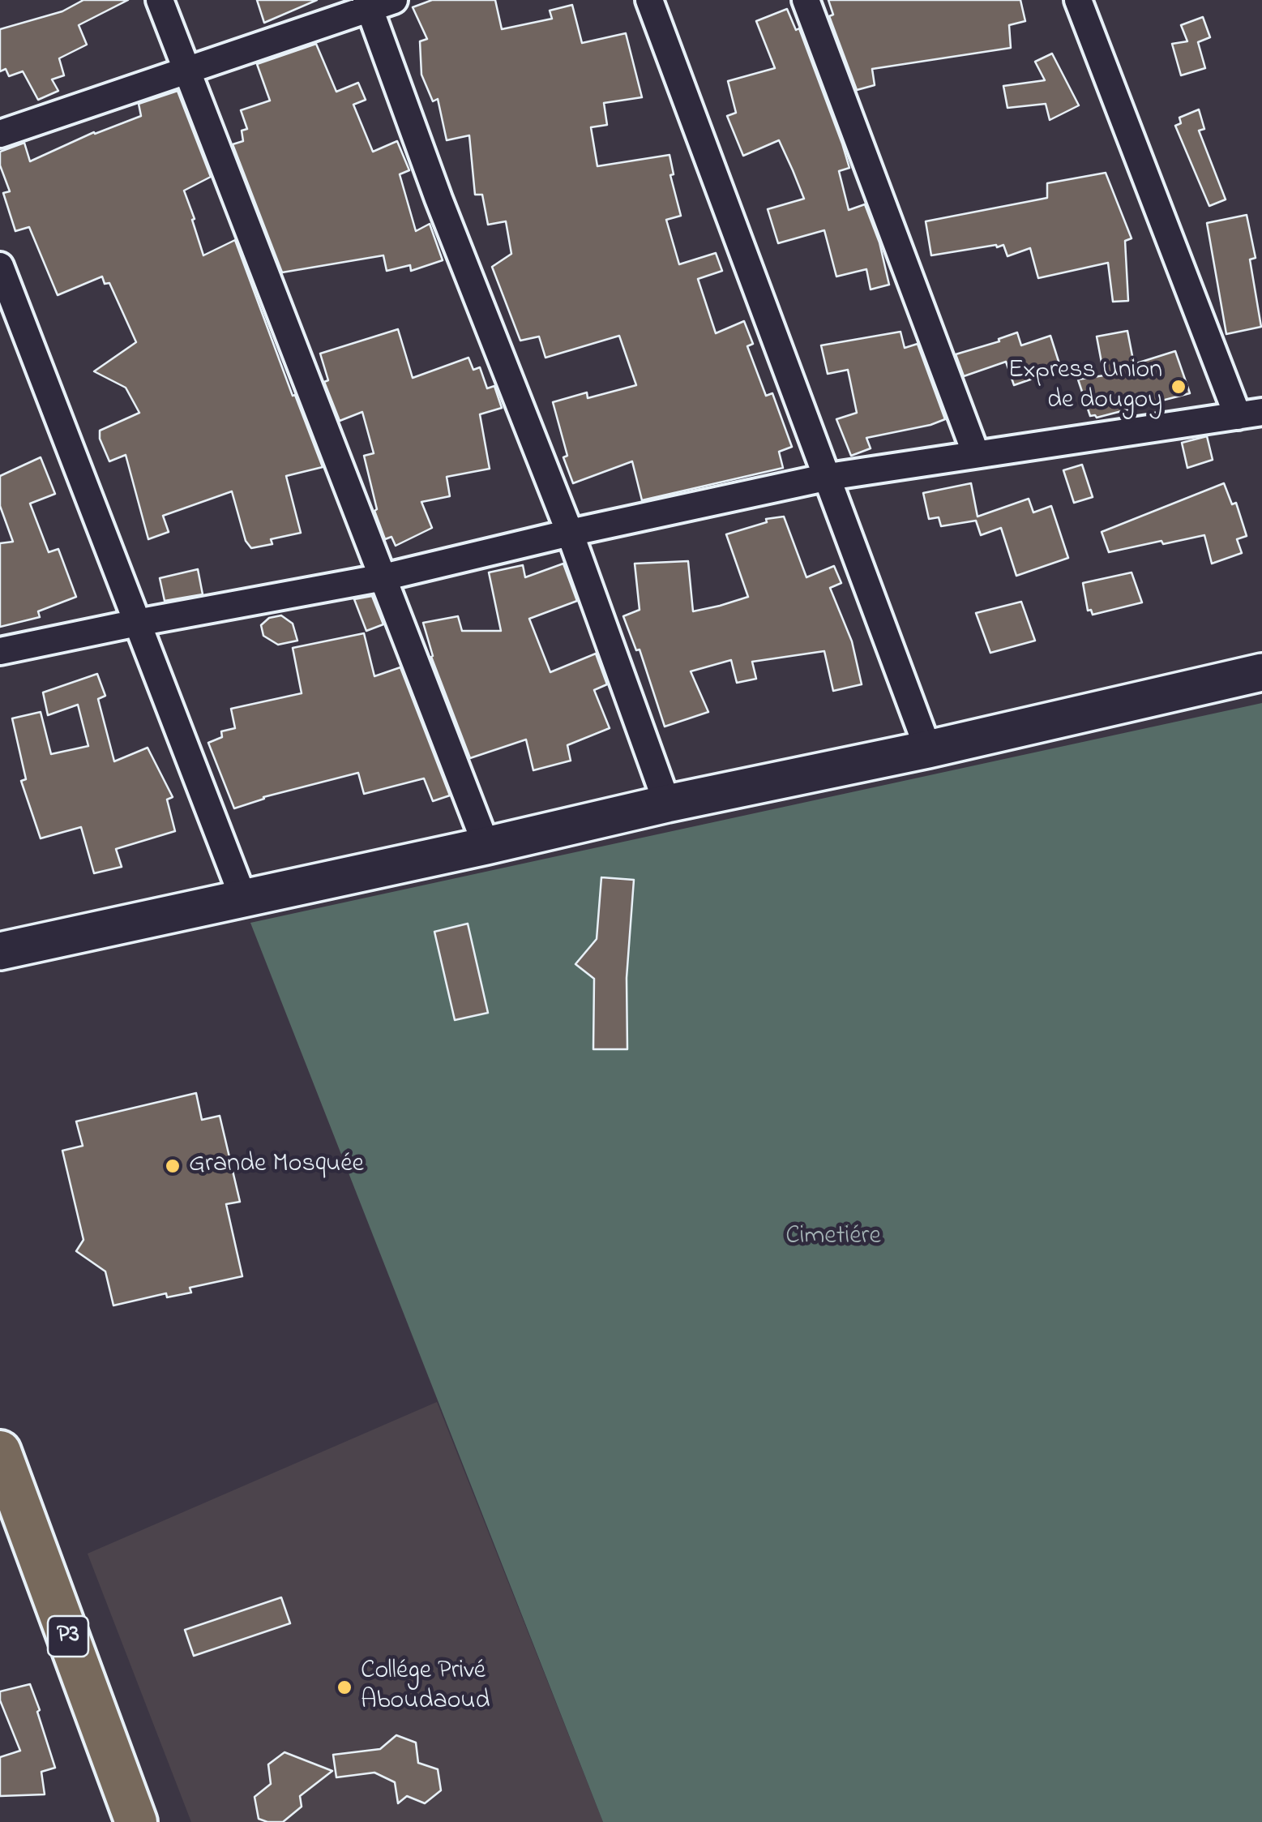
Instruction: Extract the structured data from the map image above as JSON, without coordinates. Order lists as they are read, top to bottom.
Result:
{
  "streets": {
    "main road": ["P3"]
  },
  "parks": ["Cimetiére"],
  "places": ["Express Union de dougoy", "Grande Mosquée", "Collége Privé Aboudaoud"]
}
